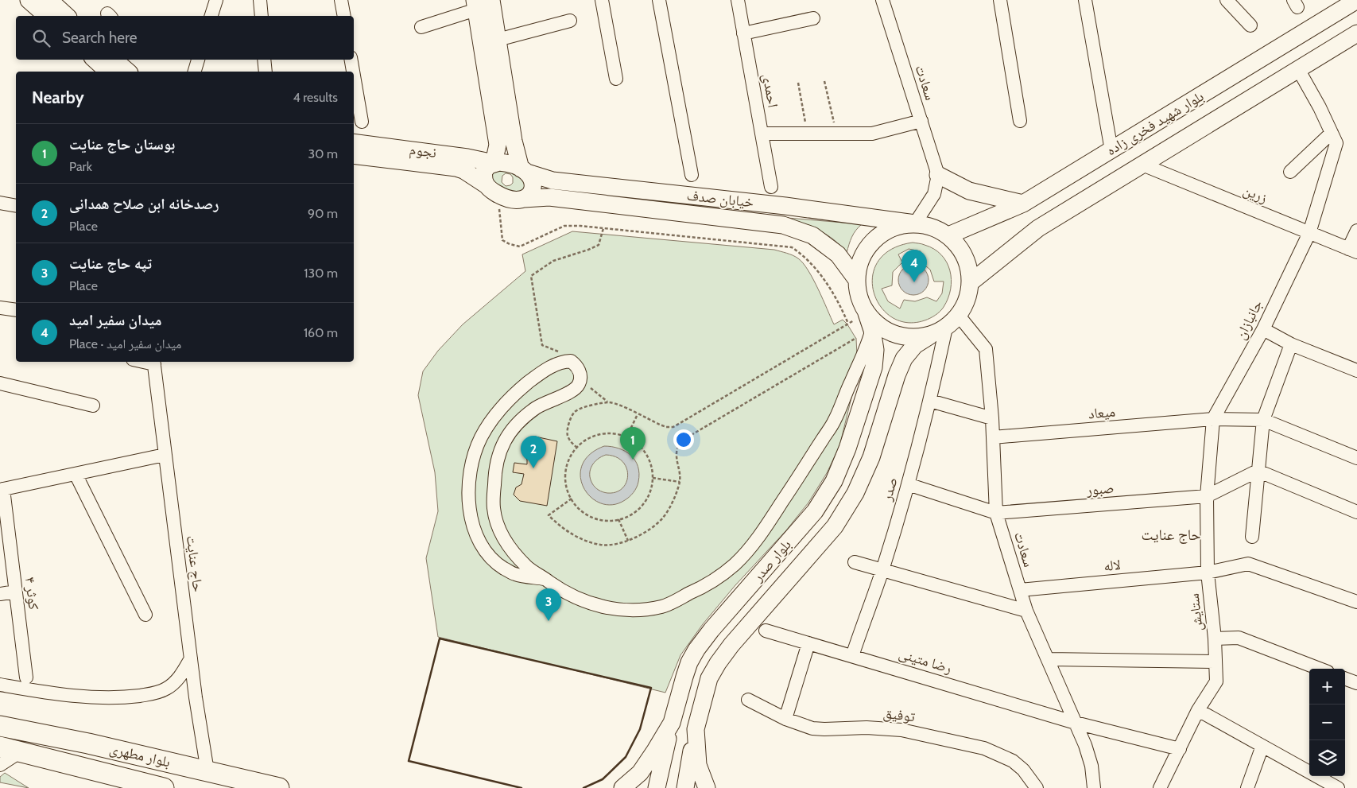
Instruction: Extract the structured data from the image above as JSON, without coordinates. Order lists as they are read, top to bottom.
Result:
{
  "streets": {
    "highway": ["بلوار مطهری"],
    "main road": [
      "بلوار شهید فخری زاده",
      "نجوم",
      "خیابان صدف",
      "بلوار صدر"
    ],
    "street": [
      "سعادت",
      "احمدی",
      "زرین",
      "جانبازان",
      "میعاد",
      "صدر",
      "صبور",
      "حاج عنایت",
      "لاله",
      "کوثر ۴",
      "ستایش",
      "رضا متینی",
      "توفیق"
    ]
  },
  "crossings": [
    ["سعادت", "بلوار شهید فخری زاده"],
    ["سعادت", "خیابان صدف"],
    ["سعادت", "میعاد"],
    ["سعادت", "صدر"],
    ["سعادت", "صبور"],
    ["سعادت", "بلوار صدر"],
    ["سعادت", "لاله"],
    ["سعادت", "رضا متینی"],
    ["بلوار شهید فخری زاده", "زرین"],
    ["بلوار شهید فخری زاده", "خیابان صدف"],
    ["بلوار شهید فخری زاده", "جانبازان"],
    ["بلوار شهید فخری زاده", "صدر"],
    ["بلوار شهید فخری زاده", "بلوار صدر"],
    ["نجوم", "خیابان صدف"],
    ["زرین", "جانبازان"],
    ["خیابان صدف", "صدر"],
    ["خیابان صدف", "بلوار صدر"],
    ["جانبازان", "میعاد"],
    ["جانبازان", "ستایش"],
    ["میعاد", "ستایش"],
    ["صدر", "بلوار صدر"],
    ["صدر", "رضا متینی"],
    ["صبور", "ستایش"],
    ["حاج عنایت", "بلوار مطهری"],
    ["لاله", "ستایش"],
    ["ستایش", "رضا متینی"]
  ],
  "districts": ["حاج عنایت"],
  "page": {
    "search": "Search here",
    "heading": ["Nearby", "4 results"],
    "list": [
      {
        "mark": "1",
        "name": "بوستان حاج عنایت",
        "note": "Park",
        "value": "30 m"
      },
      {
        "mark": "2",
        "name": "رصدخانه ابن صلاح همدانی",
        "note": "Place",
        "value": "90 m"
      },
      {
        "mark": "3",
        "name": "تپه حاج عنایت",
        "note": "Place",
        "value": "130 m"
      },
      {
        "mark": "4",
        "name": "میدان سفیر امید",
        "note": "Place · میدان سفیر امید",
        "value": "160 m"
      }
    ],
    "pins": [
      "4",
      "1",
      "2",
      "3"
    ],
    "map_buttons": ["+", "−"]
  }
}
